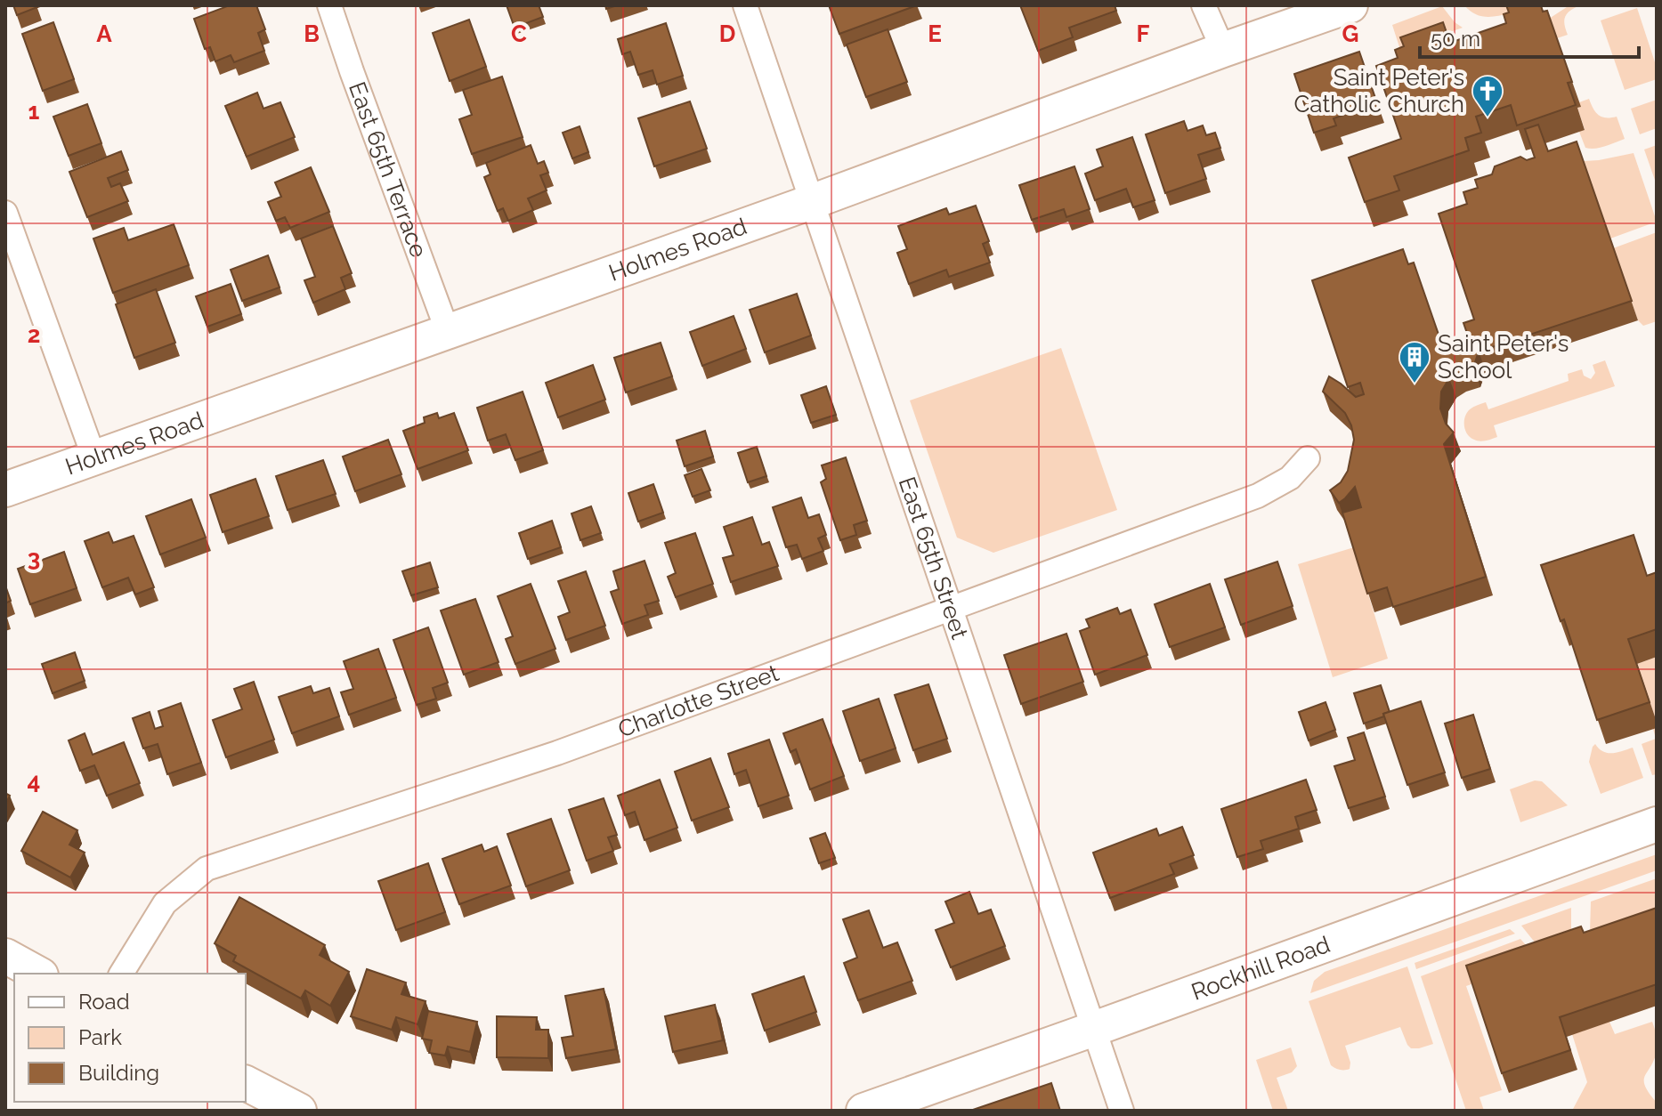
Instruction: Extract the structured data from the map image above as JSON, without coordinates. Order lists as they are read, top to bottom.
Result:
{
  "streets": {
    "main road": ["Holmes Road", "Rockhill Road"],
    "street": ["East 65th Terrace", "East 65th Street", "Charlotte Street"]
  },
  "crossings": [
    ["East 65th Terrace", "Holmes Road"],
    ["Holmes Road", "East 65th Street"],
    ["East 65th Street", "Charlotte Street"],
    ["East 65th Street", "Rockhill Road"]
  ],
  "places": {
    "church": ["Saint Peter's Catholic Church"],
    "building": ["Saint Peter's School"]
  },
  "legend": ["Road", "Park", "Building"],
  "scale_bar": "50 m",
  "grid": {
    "columns": [
      "A",
      "B",
      "C",
      "D",
      "E",
      "F",
      "G"
    ],
    "rows": [
      "1",
      "2",
      "3",
      "4"
    ]
  }
}
